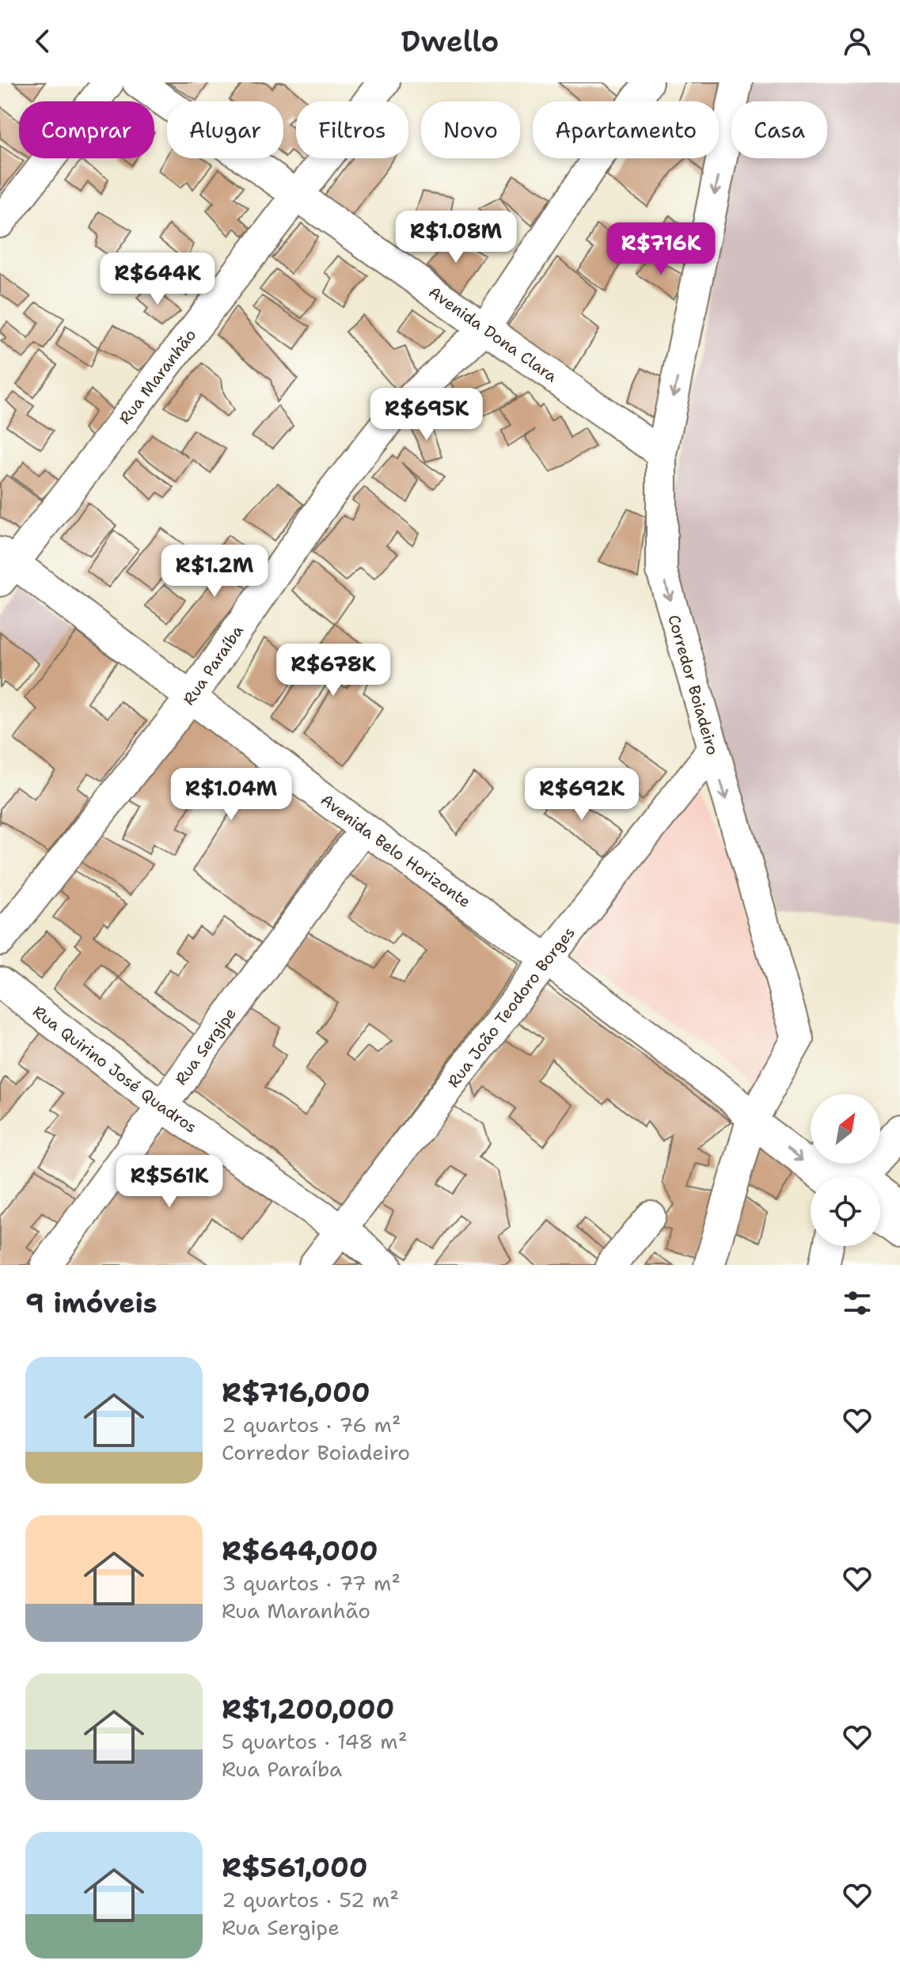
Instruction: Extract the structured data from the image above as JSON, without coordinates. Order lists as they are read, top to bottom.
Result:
{
  "streets": {
    "street": [
      "Avenida Dona Clara",
      "Rua Maranhão",
      "Rua Paraíba",
      "Corredor Boiadeiro",
      "Avenida Belo Horizonte",
      "Rua João Teodoro Borges",
      "Rua Sergipe",
      "Rua Quirino José Quadros"
    ]
  },
  "crossings": [
    ["Avenida Dona Clara", "Rua Maranhão"],
    ["Avenida Dona Clara", "Rua Paraíba"],
    ["Avenida Dona Clara", "Corredor Boiadeiro"],
    ["Rua Maranhão", "Avenida Belo Horizonte"],
    ["Rua Paraíba", "Avenida Belo Horizonte"],
    ["Corredor Boiadeiro", "Avenida Belo Horizonte"],
    ["Corredor Boiadeiro", "Rua João Teodoro Borges"],
    ["Avenida Belo Horizonte", "Rua João Teodoro Borges"],
    ["Avenida Belo Horizonte", "Rua Sergipe"],
    ["Rua João Teodoro Borges", "Rua Quirino José Quadros"],
    ["Rua Sergipe", "Rua Quirino José Quadros"]
  ],
  "one_way": ["Corredor Boiadeiro"],
  "north": "top right",
  "page": {
    "header": "Dwello",
    "chip": [
      "Comprar",
      "Alugar",
      "Filtros",
      "Novo",
      "Apartamento",
      "Casa"
    ],
    "price": [
      "R$1.08M",
      "R$716K",
      "R$644K",
      "R$695K",
      "R$1.2M",
      "R$678K",
      "R$1.04M",
      "R$692K",
      "R$561K"
    ],
    "heading": "9 imóveis",
    "list": [
      {
        "name": "R$716,000",
        "note": "2 quartos · 76 m² · Corredor Boiadeiro"
      },
      {
        "name": "R$644,000",
        "note": "3 quartos · 77 m² · Rua Maranhão"
      },
      {
        "name": "R$1,200,000",
        "note": "5 quartos · 148 m² · Rua Paraíba"
      },
      {
        "name": "R$561,000",
        "note": "2 quartos · 52 m² · Rua Sergipe"
      }
    ]
  }
}
